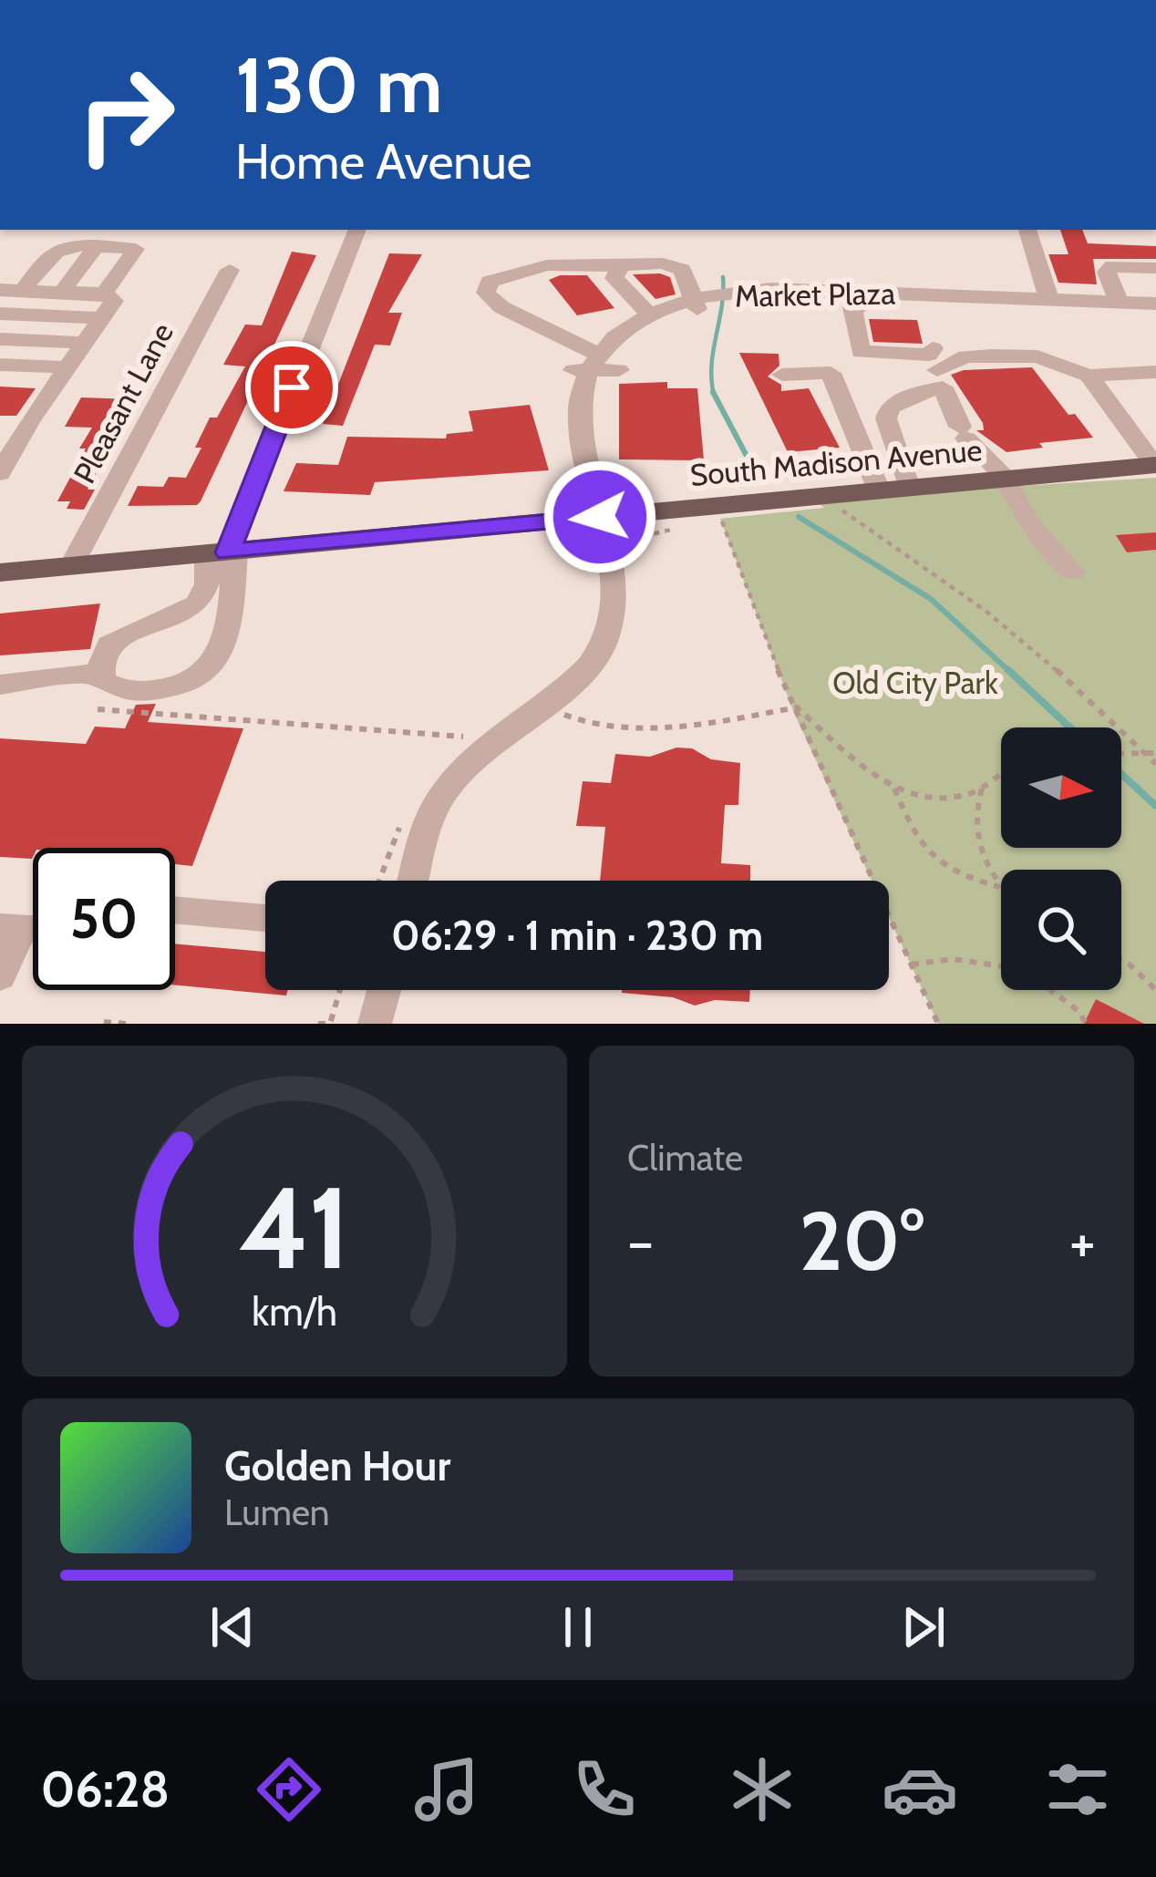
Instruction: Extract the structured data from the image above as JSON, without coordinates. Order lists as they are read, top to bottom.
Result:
{
  "streets": {
    "main road": ["South Madison Avenue"],
    "street": ["Market Plaza", "Pleasant Lane"]
  },
  "crossings": [
    ["Pleasant Lane", "South Madison Avenue"]
  ],
  "parks": ["Old City Park"],
  "north": "right",
  "page": {
    "turn": ["130 m", "Home Avenue"],
    "limit": "50",
    "trip": "06:29 · 1 min · 230 m",
    "tile": "Climate",
    "heat": ["−", "20°", "+"],
    "song": ["Golden Hour", "Lumen"],
    "tabs": "06:28",
    "gauge": ["41", "km/h"]
  }
}
